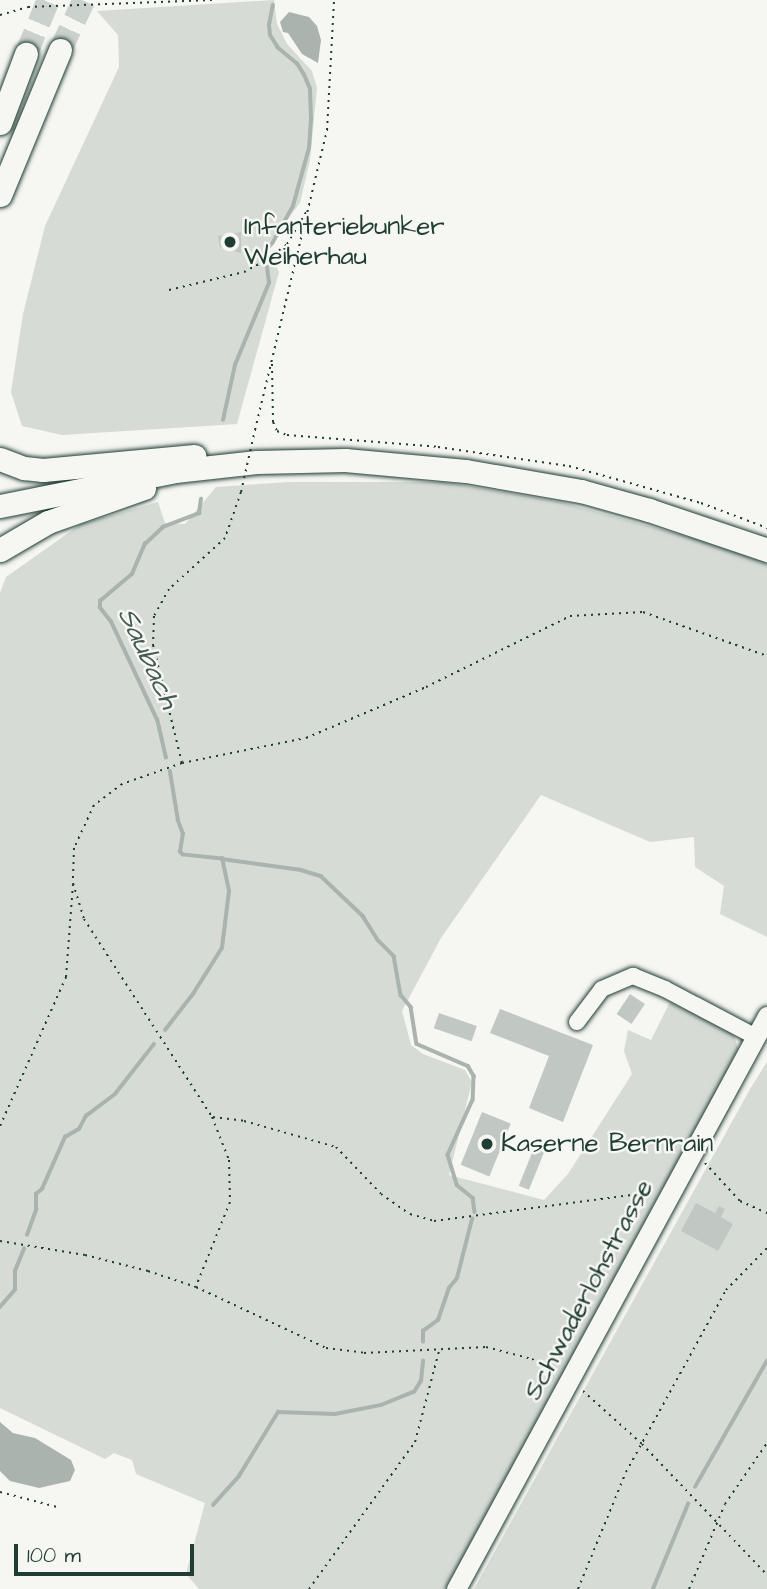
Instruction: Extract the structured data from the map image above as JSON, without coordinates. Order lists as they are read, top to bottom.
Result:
{
  "streets": {
    "main road": ["Schwaderlohstrasse"]
  },
  "water": ["Saubach"],
  "places": ["Infanteriebunker Weiherhau", "Kaserne Bernrain"],
  "scale_bar": "100 m"
}
